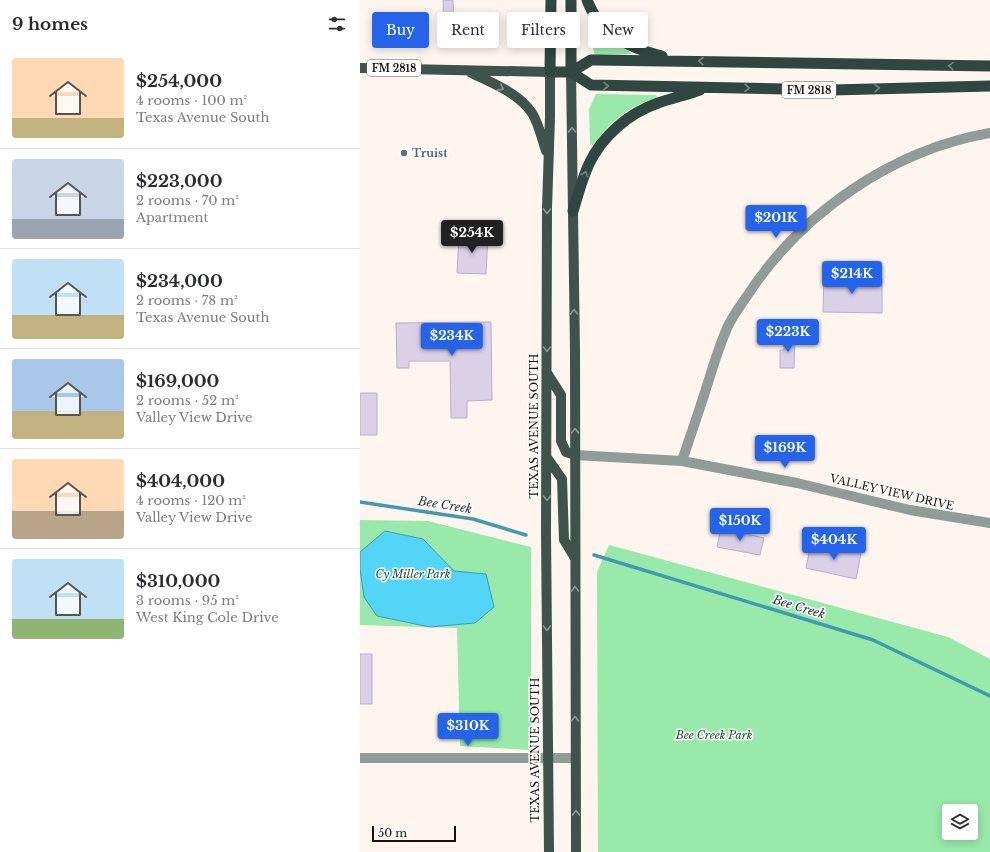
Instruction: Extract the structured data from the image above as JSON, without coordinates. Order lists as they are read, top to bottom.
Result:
{
  "streets": {
    "highway": ["FM 2818", "TEXAS AVENUE SOUTH"],
    "street": ["VALLEY VIEW DRIVE"]
  },
  "crossings": [
    ["FM 2818", "TEXAS AVENUE SOUTH"]
  ],
  "one_way": ["TEXAS AVENUE SOUTH"],
  "water": ["Bee Creek"],
  "parks": ["Cy Miller Park", "Bee Creek Park"],
  "places": ["Truist"],
  "scale_bar": "50 m",
  "page": {
    "heading": "9 homes",
    "chip": [
      "Buy",
      "Rent",
      "Filters",
      "New"
    ],
    "list": [
      {
        "name": "$254,000",
        "note": "4 rooms · 100 m² · Texas Avenue South"
      },
      {
        "name": "$223,000",
        "note": "2 rooms · 70 m² · Apartment"
      },
      {
        "name": "$234,000",
        "note": "2 rooms · 78 m² · Texas Avenue South"
      },
      {
        "name": "$169,000",
        "note": "2 rooms · 52 m² · Valley View Drive"
      },
      {
        "name": "$404,000",
        "note": "4 rooms · 120 m² · Valley View Drive"
      },
      {
        "name": "$310,000",
        "note": "3 rooms · 95 m² · West King Cole Drive"
      }
    ],
    "price": [
      "$201K",
      "$254K",
      "$214K",
      "$223K",
      "$234K",
      "$169K",
      "$150K",
      "$404K",
      "$310K"
    ],
    "scale": "50 m"
  }
}
